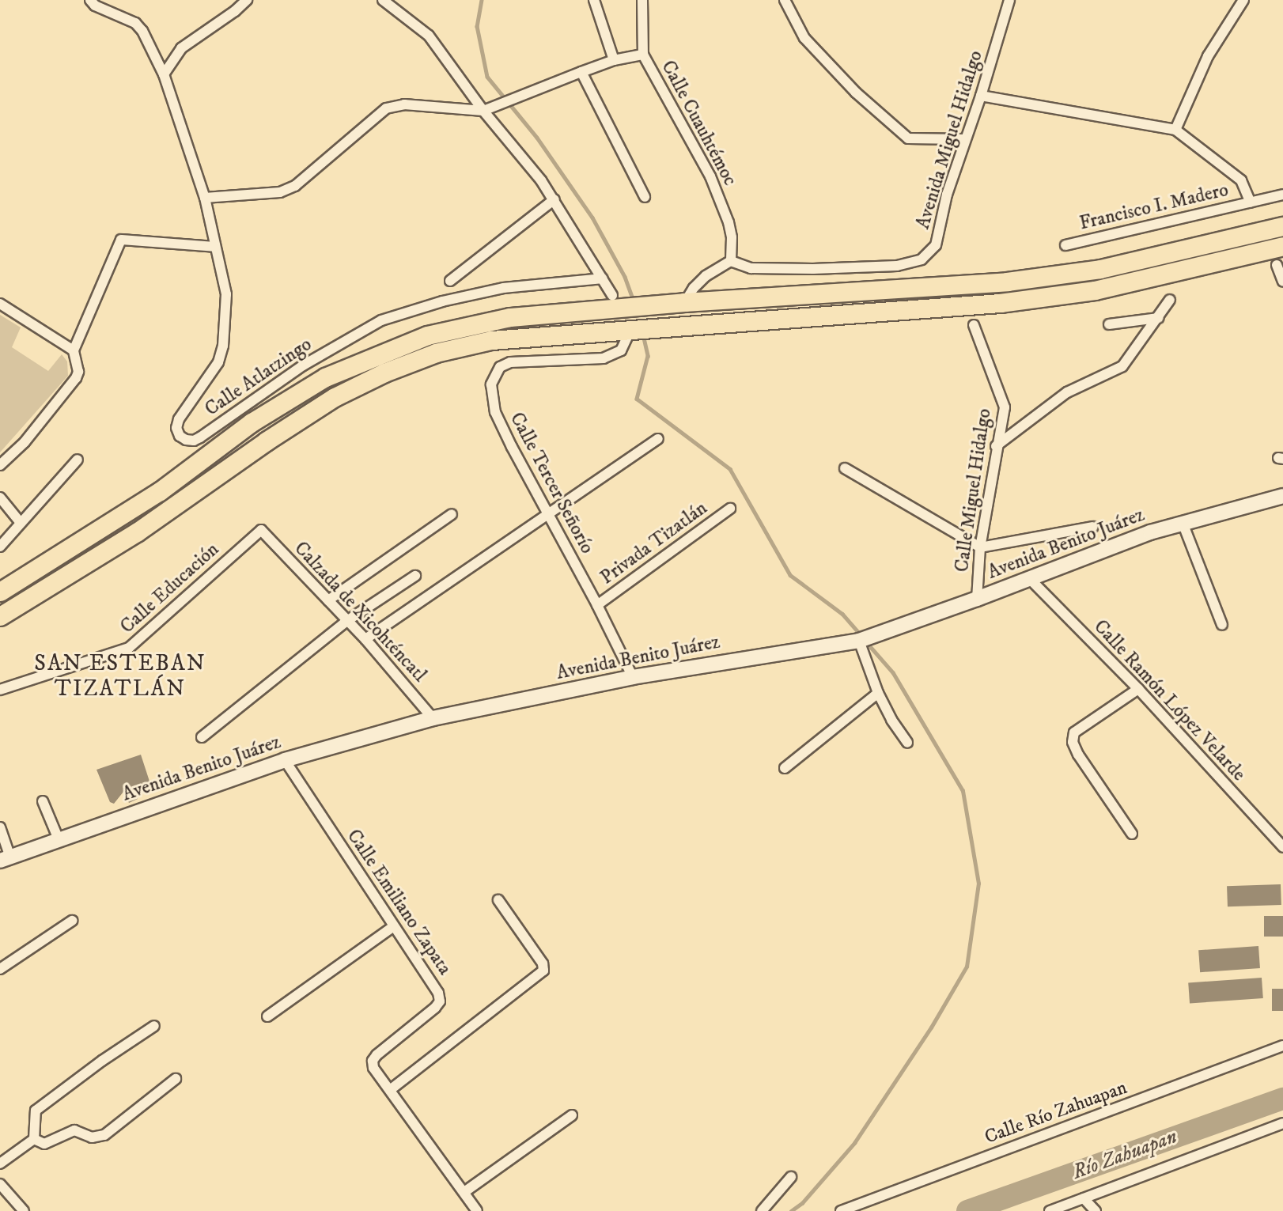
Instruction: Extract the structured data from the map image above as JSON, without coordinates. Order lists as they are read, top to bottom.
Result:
{
  "streets": {
    "main road": ["Avenida Benito Juárez"],
    "street": [
      "Calle Cuauhtémoc",
      "Avenida Miguel Hidalgo",
      "Francisco I. Madero",
      "Calle Atlatzingo",
      "Calle Tercer Señorío",
      "Calle Miguel Hidalgo",
      "Privada Tizatlán",
      "Calle Educación",
      "Calzada de Xicohténcatl",
      "Calle Ramón López Velarde",
      "Calle Emiliano Zapata",
      "Calle Río Zahuapan"
    ]
  },
  "crossings": [
    ["Calle Cuauhtémoc", "Avenida Miguel Hidalgo"],
    ["Calle Tercer Señorío", "Privada Tizatlán"],
    ["Calle Tercer Señorío", "Avenida Benito Juárez"],
    ["Calle Miguel Hidalgo", "Avenida Benito Juárez"],
    ["Avenida Benito Juárez", "Calzada de Xicohténcatl"],
    ["Avenida Benito Juárez", "Calle Ramón López Velarde"],
    ["Avenida Benito Juárez", "Calle Emiliano Zapata"],
    ["Calle Educación", "Calzada de Xicohténcatl"]
  ],
  "districts": ["SAN ESTEBAN TIZATLÁN"],
  "water": ["Río Zahuapan"]
}
